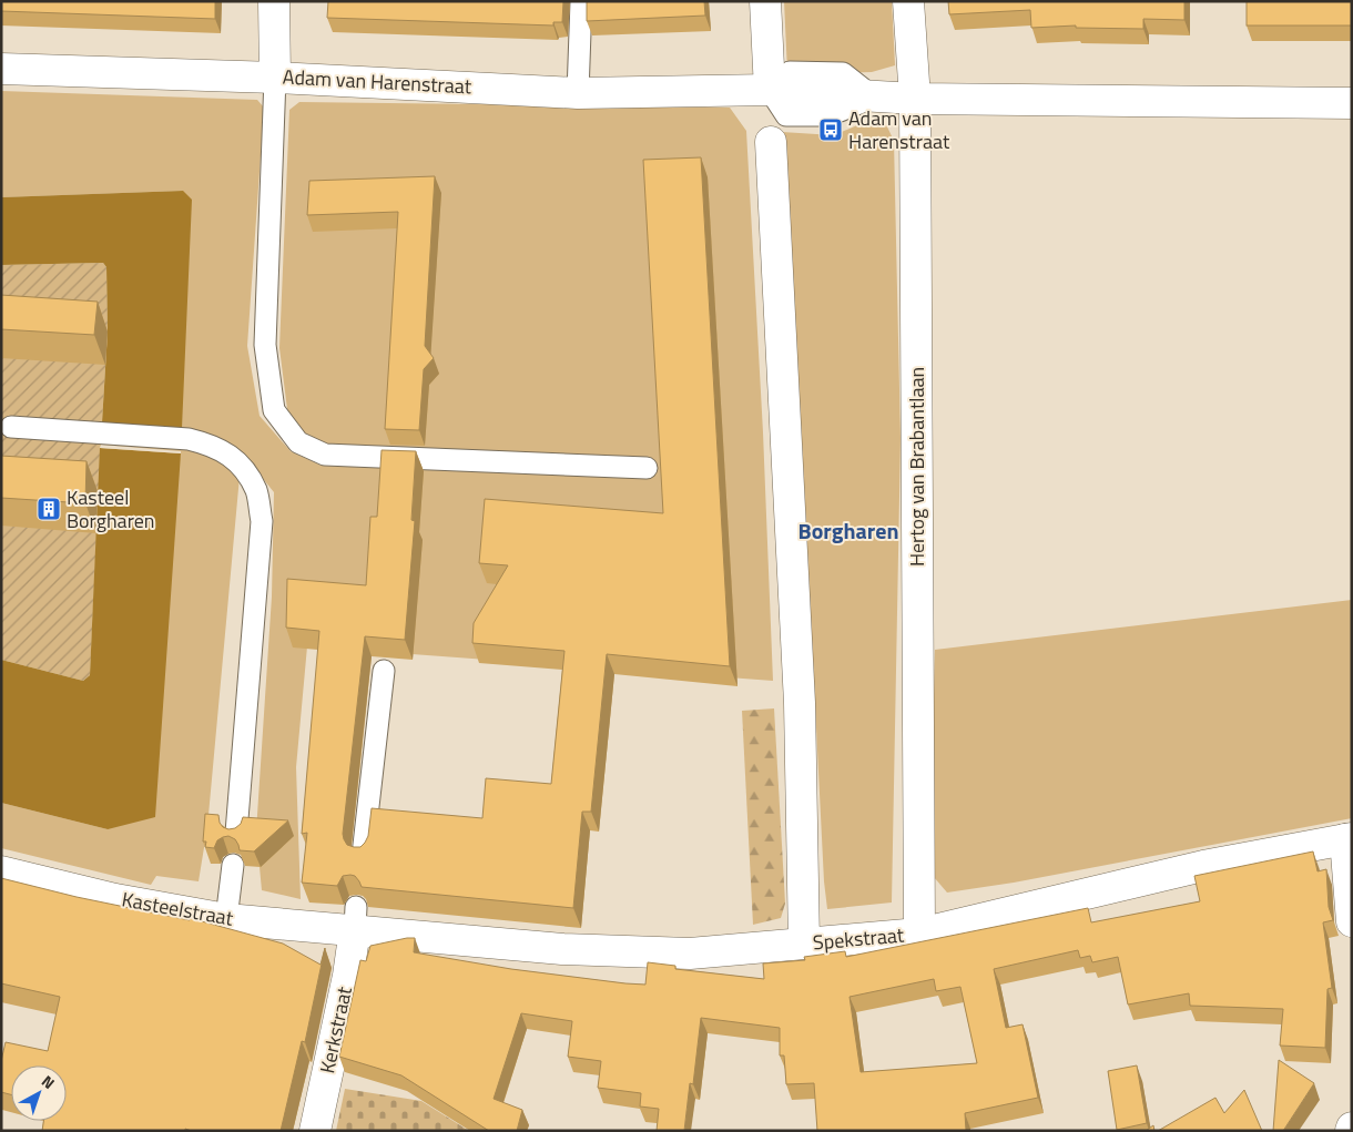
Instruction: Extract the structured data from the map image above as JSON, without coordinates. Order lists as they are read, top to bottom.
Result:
{
  "streets": {
    "street": [
      "Adam van Harenstraat",
      "Hertog van Brabantlaan",
      "Kasteelstraat",
      "Spekstraat",
      "Kerkstraat"
    ]
  },
  "crossings": [
    ["Adam van Harenstraat", "Hertog van Brabantlaan"],
    ["Hertog van Brabantlaan", "Spekstraat"],
    ["Kasteelstraat", "Spekstraat"],
    ["Kasteelstraat", "Kerkstraat"],
    ["Spekstraat", "Kerkstraat"]
  ],
  "districts": ["Borgharen"],
  "places": {
    "bus stop": ["Adam van Harenstraat"],
    "building": ["Kasteel Borgharen"]
  },
  "north": "top right"
}
